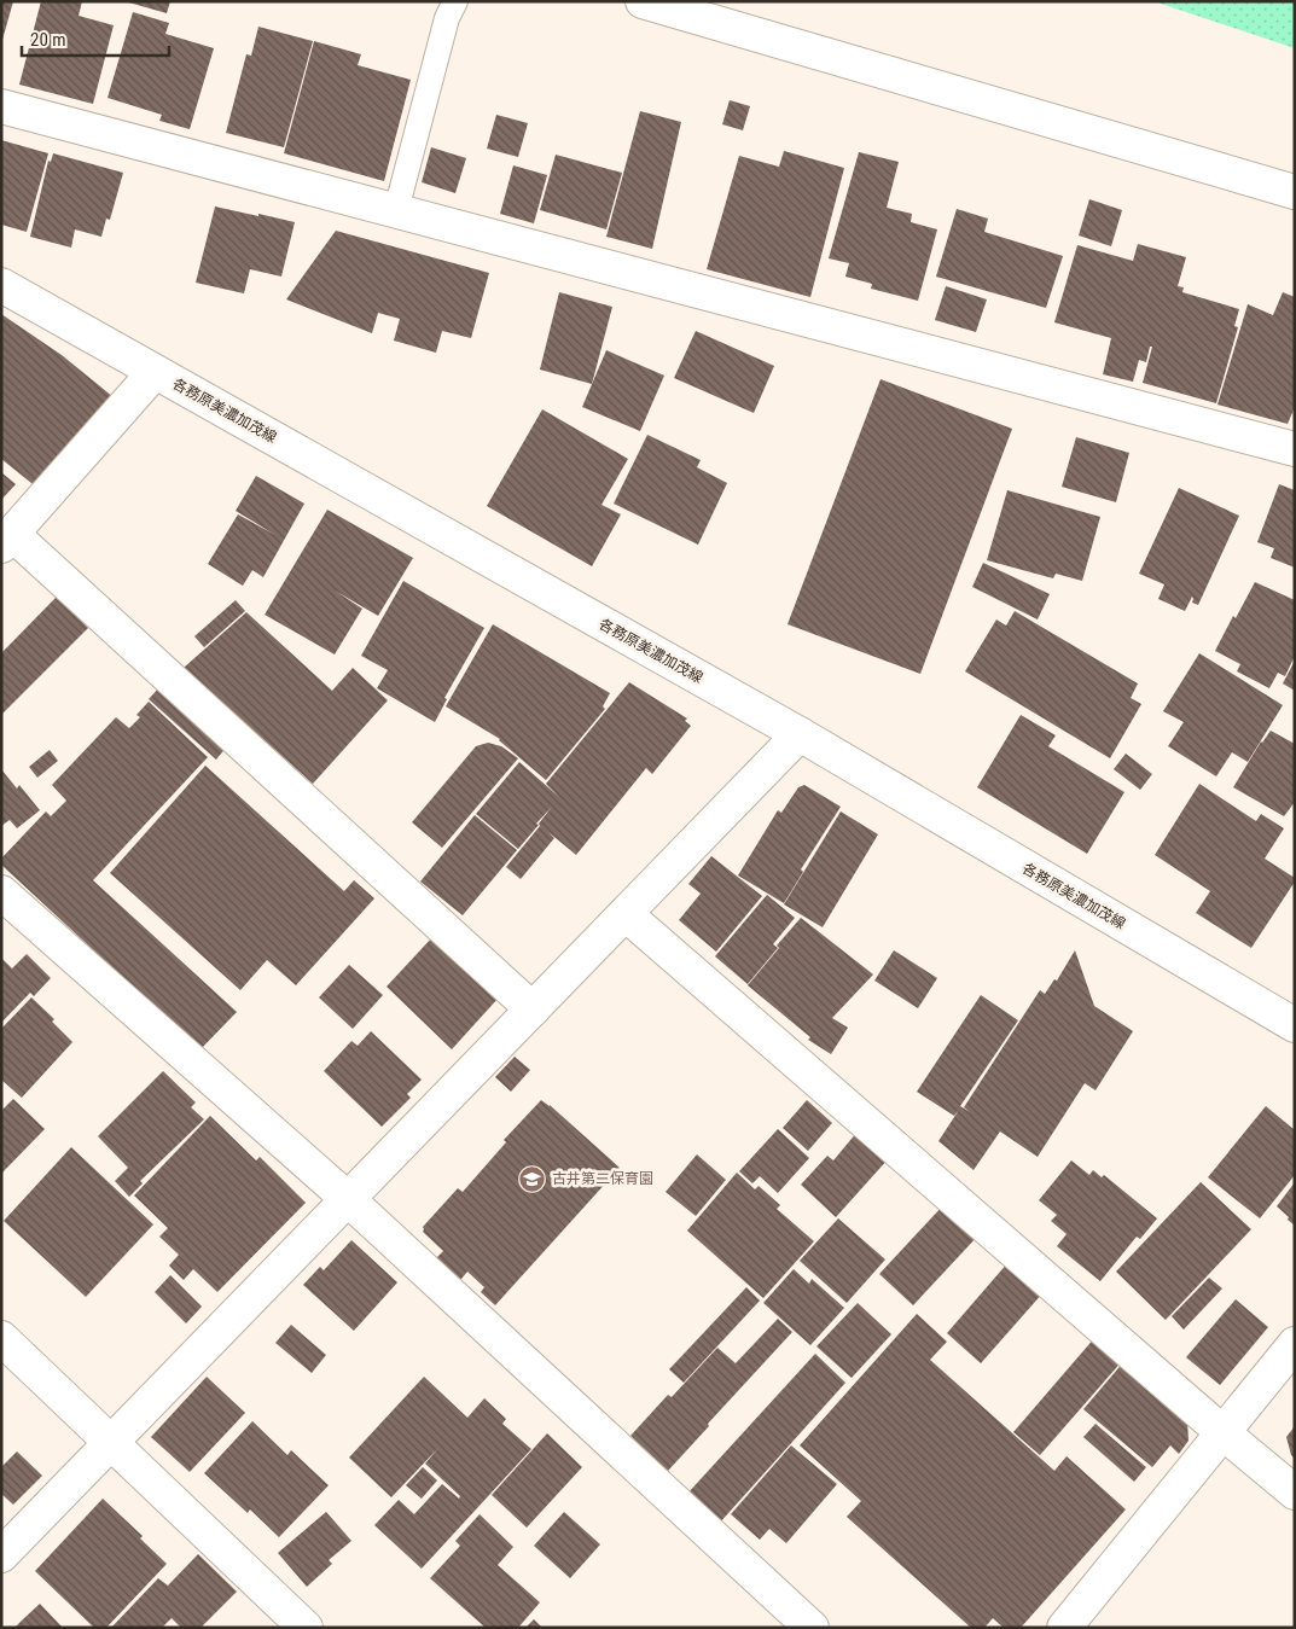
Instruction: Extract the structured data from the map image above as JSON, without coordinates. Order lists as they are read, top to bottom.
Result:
{
  "streets": {
    "street": ["各務原美濃加茂線"]
  },
  "places": {
    "school or university": ["古井第二保育園"]
  },
  "scale_bar": "20 m"
}
